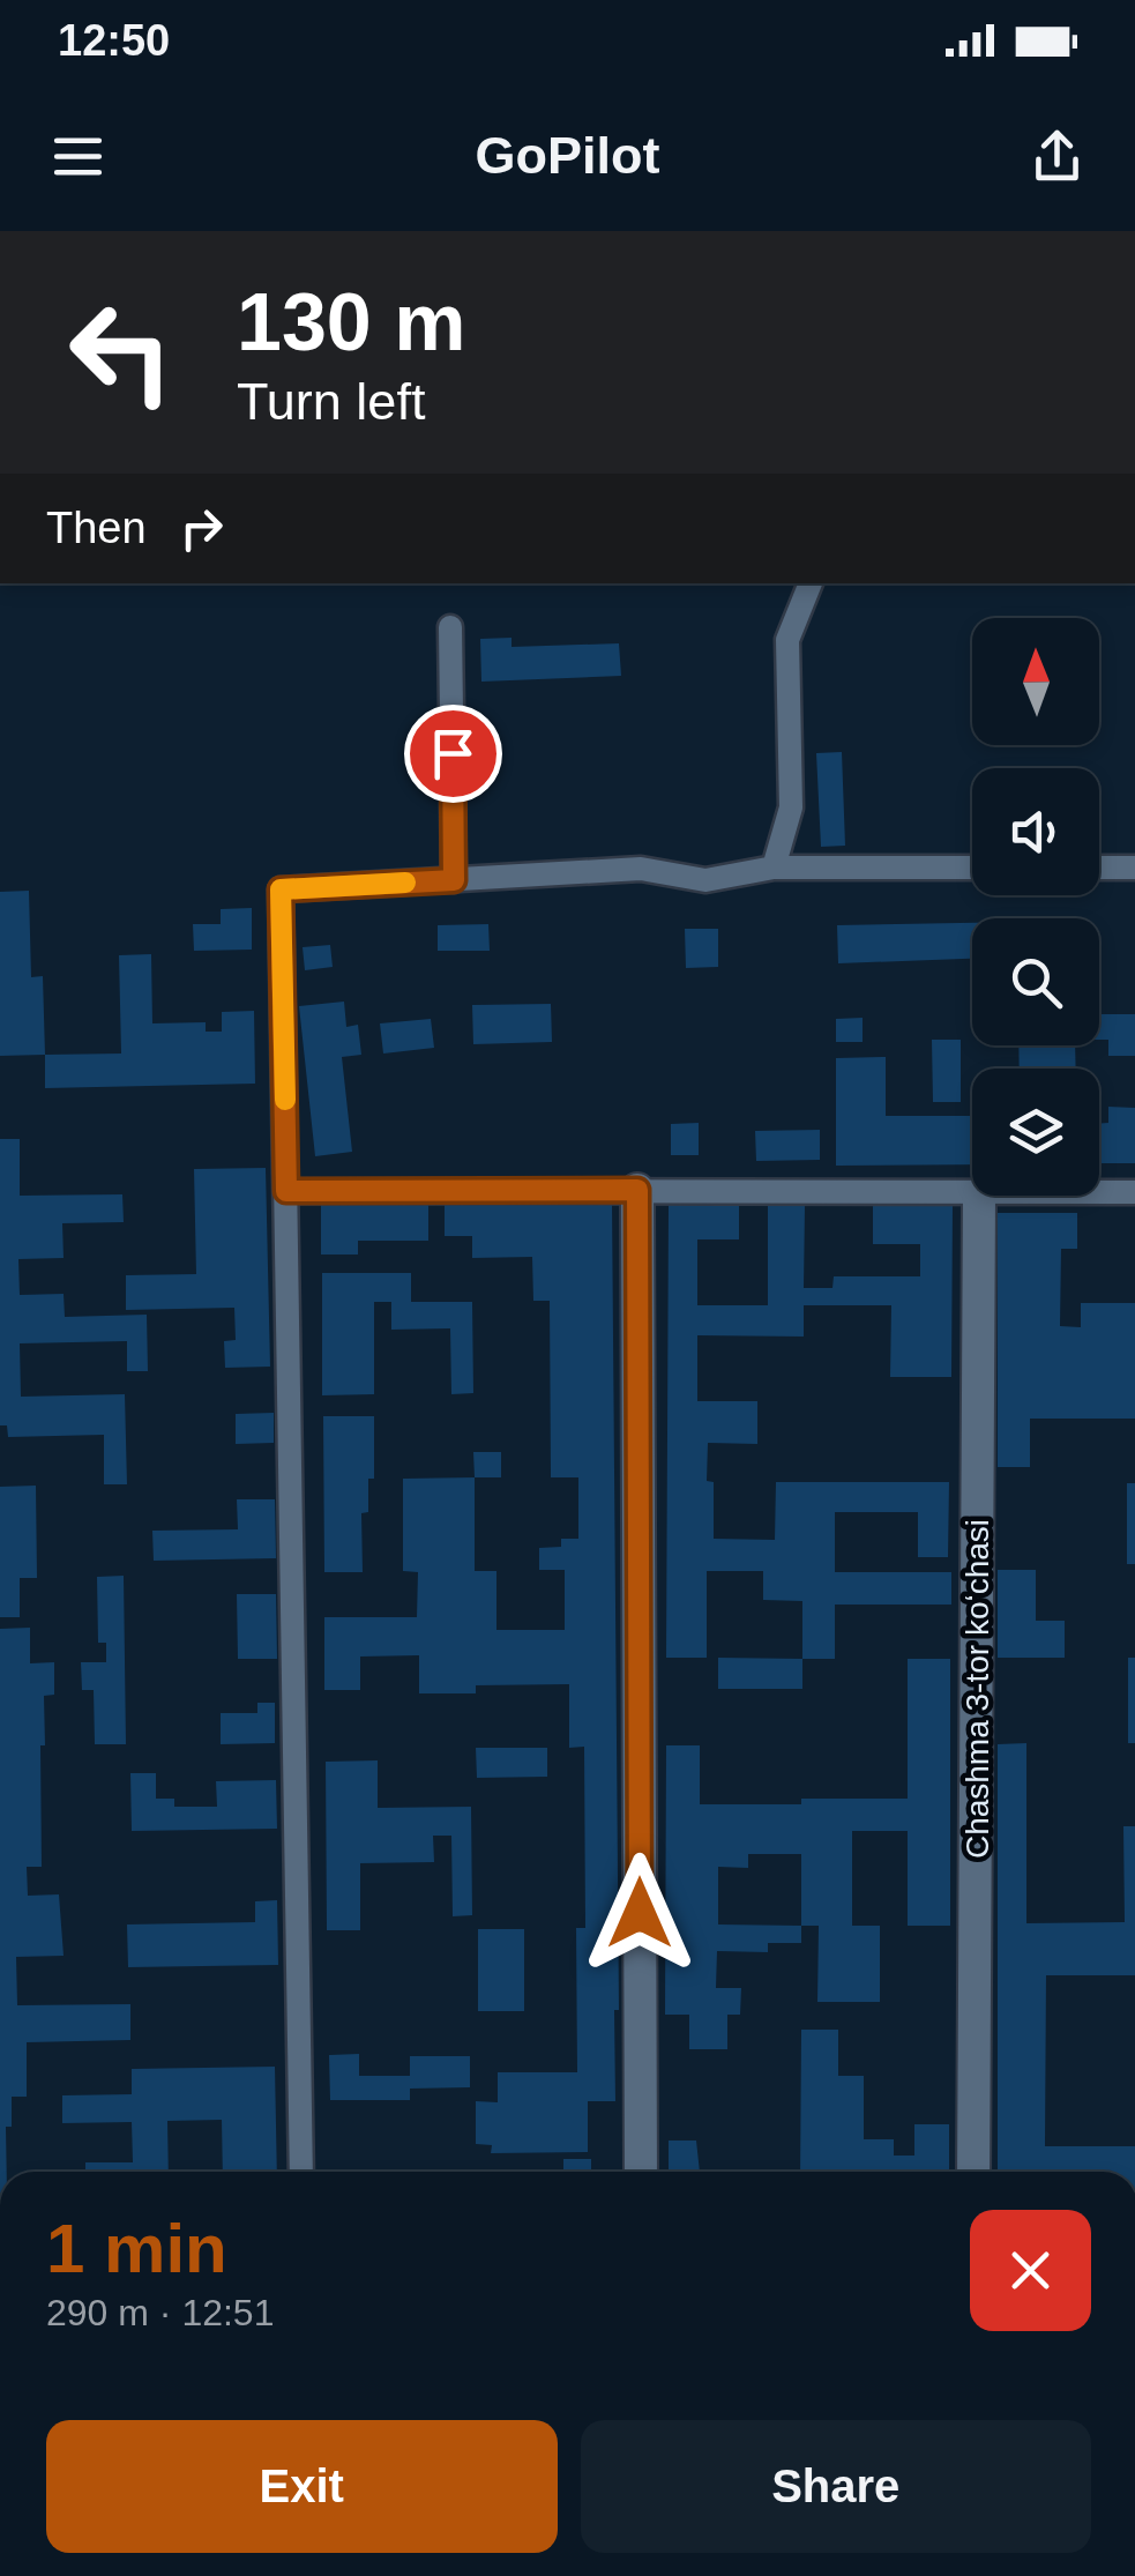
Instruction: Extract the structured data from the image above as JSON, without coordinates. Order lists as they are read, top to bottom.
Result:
{
  "streets": {
    "street": ["Chashma 3-tor koʻchasi"]
  },
  "north": "top",
  "page": {
    "status": "12:50",
    "header": "GoPilot",
    "turn": ["130 m", "Turn left"],
    "then": "Then",
    "heading": ["1 min", "290 m · 12:51"],
    "buttons": ["Exit", "Share"]
  }
}
